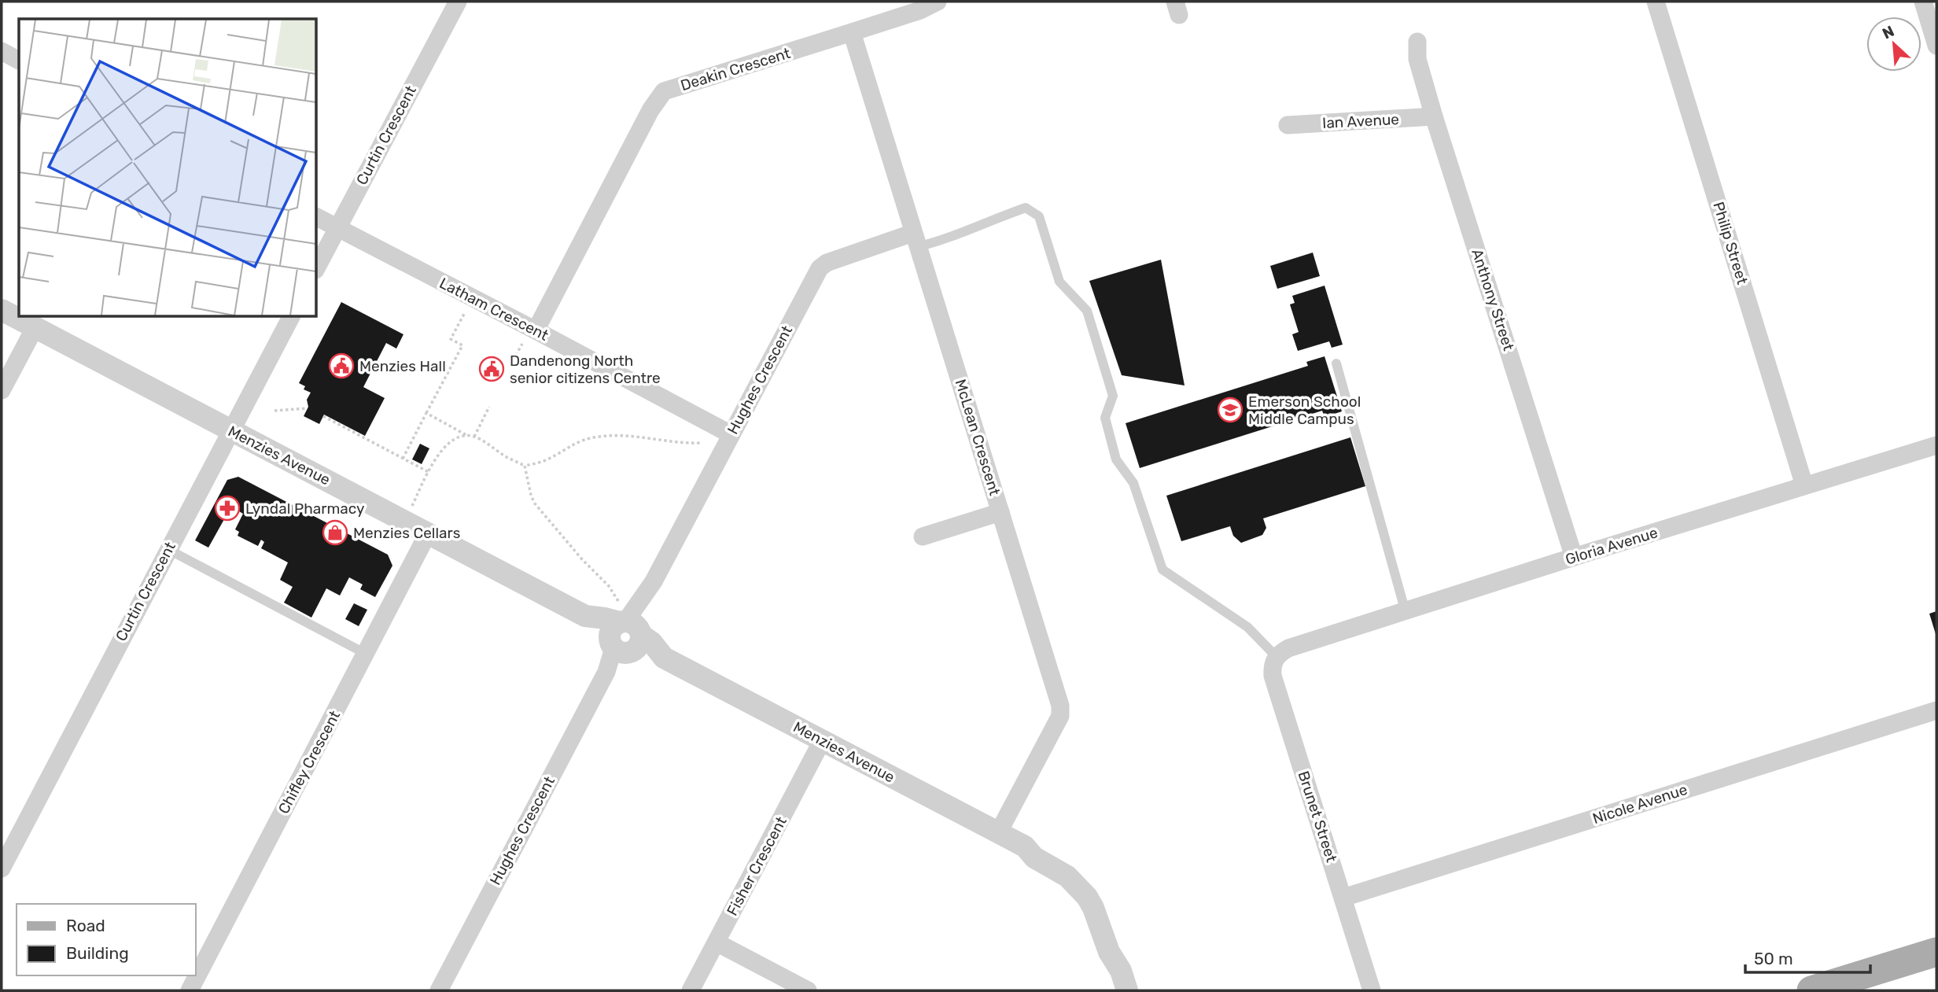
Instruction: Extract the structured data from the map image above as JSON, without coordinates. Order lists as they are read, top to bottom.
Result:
{
  "streets": {
    "street": [
      "Deakin Crescent",
      "Ian Avenue",
      "Curtin Crescent",
      "Philip Street",
      "Anthony Street",
      "Latham Crescent",
      "Hughes Crescent",
      "McLean Crescent",
      "Menzies Avenue",
      "Gloria Avenue",
      "Chifley Crescent",
      "Nicole Avenue",
      "Brunet Street",
      "Fisher Crescent"
    ]
  },
  "crossings": [
    ["Deakin Crescent", "Latham Crescent"],
    ["Deakin Crescent", "McLean Crescent"],
    ["Ian Avenue", "Anthony Street"],
    ["Curtin Crescent", "Latham Crescent"],
    ["Curtin Crescent", "Menzies Avenue"],
    ["Philip Street", "Gloria Avenue"],
    ["Anthony Street", "Gloria Avenue"],
    ["Latham Crescent", "Hughes Crescent"],
    ["Hughes Crescent", "McLean Crescent"],
    ["Hughes Crescent", "Menzies Avenue"],
    ["McLean Crescent", "Menzies Avenue"],
    ["Menzies Avenue", "Chifley Crescent"],
    ["Menzies Avenue", "Fisher Crescent"],
    ["Gloria Avenue", "Brunet Street"],
    ["Nicole Avenue", "Brunet Street"]
  ],
  "places": {
    "public building": ["Menzies Hall", "Dandenong North senior citizens Centre"],
    "school or university": ["Emerson School Middle Campus"],
    "pharmacy": ["Lyndal Pharmacy"],
    "shop": ["Menzies Cellars"]
  },
  "legend": ["Road", "Building"],
  "scale_bar": "50 m",
  "north": "top left"
}
